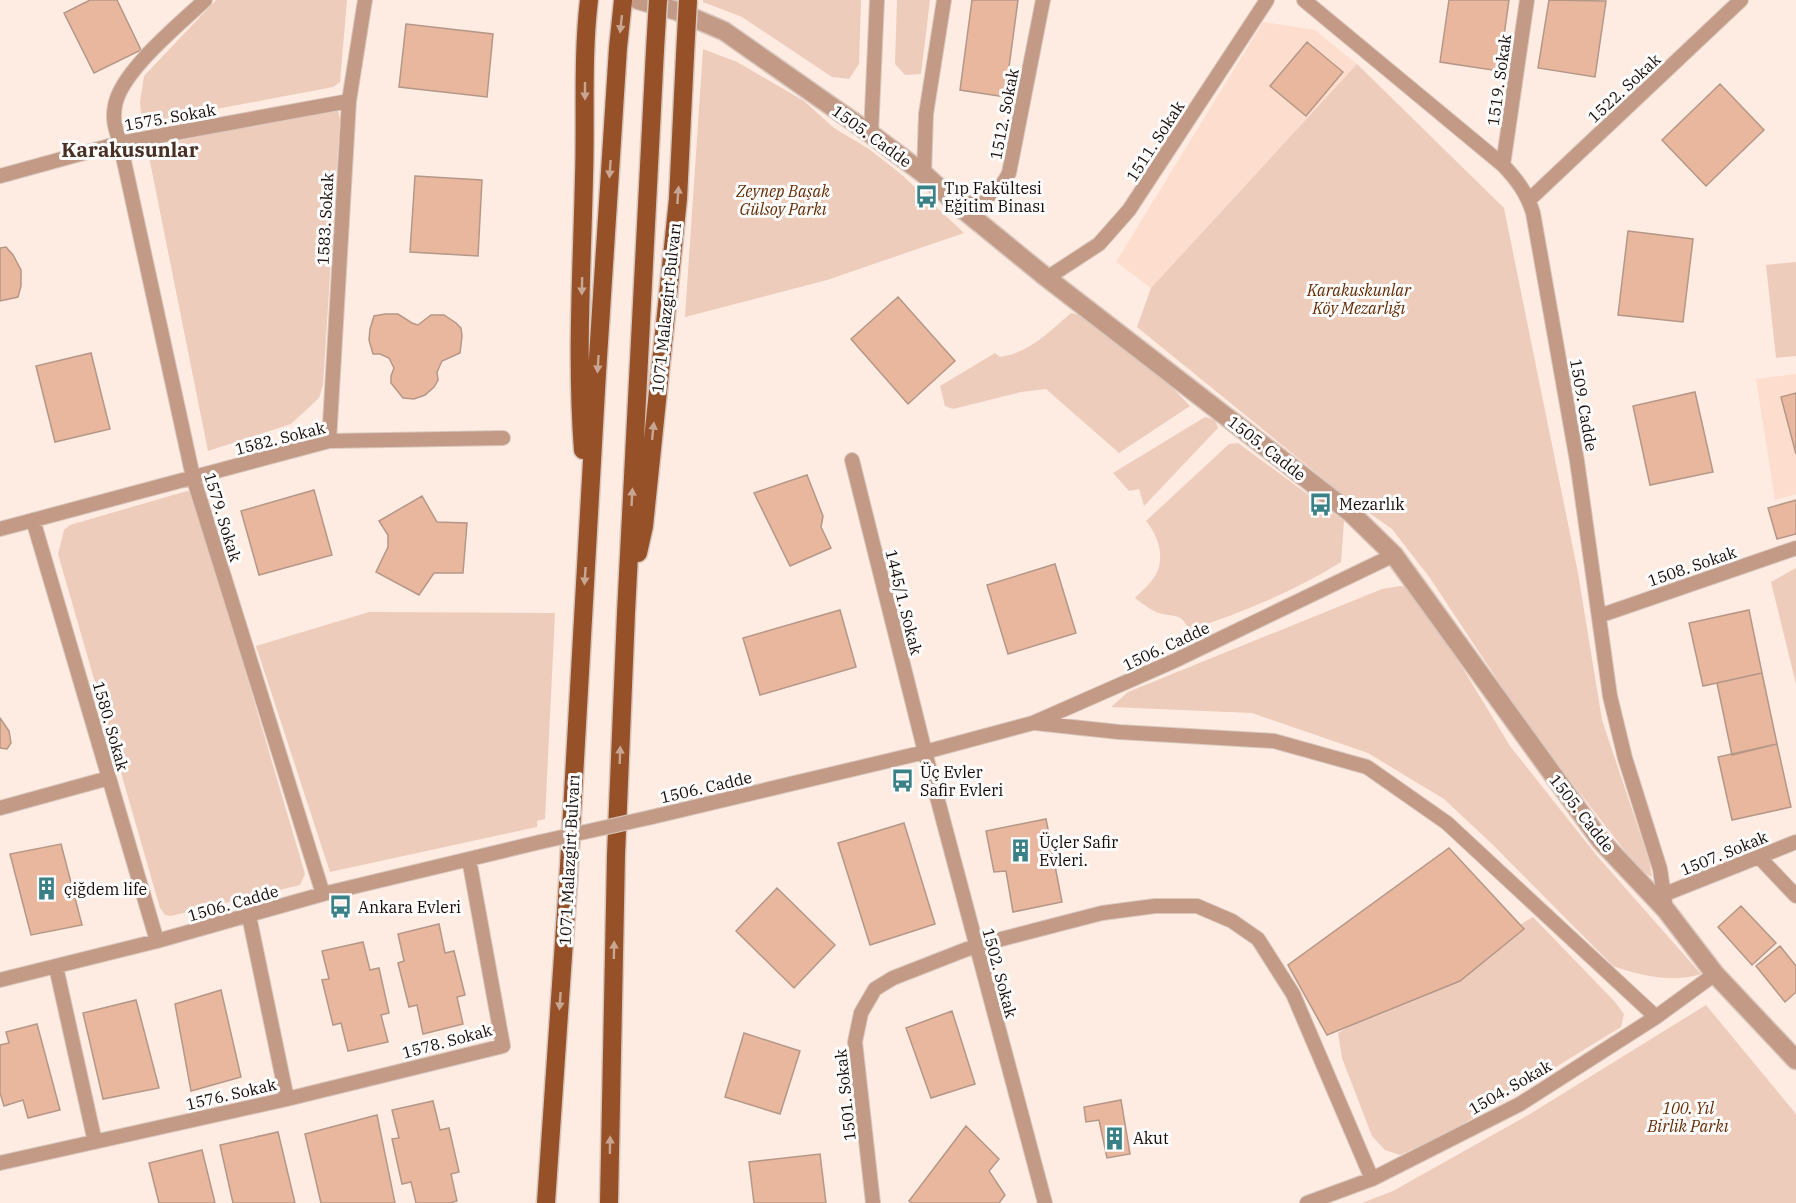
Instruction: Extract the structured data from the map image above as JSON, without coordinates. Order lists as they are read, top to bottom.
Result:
{
  "streets": {
    "main road": ["1071 Malazgirt Bulvarı"],
    "street": [
      "1519. Sokak",
      "1522. Sokak",
      "1512. Sokak",
      "1575. Sokak",
      "1505. Cadde",
      "1511. Sokak",
      "1583. Sokak",
      "1509. Cadde",
      "1582. Sokak",
      "1579. Sokak",
      "1508. Sokak",
      "1445/1. Sokak",
      "1506. Cadde",
      "1580. Sokak",
      "1507. Sokak",
      "1502. Sokak",
      "1578. Sokak",
      "1504. Sokak",
      "1576. Sokak",
      "1501. Sokak"
    ]
  },
  "crossings": [
    ["1519. Sokak", "1509. Cadde"],
    ["1522. Sokak", "1509. Cadde"],
    ["1512. Sokak", "1505. Cadde"],
    ["1575. Sokak", "1583. Sokak"],
    ["1575. Sokak", "1579. Sokak"],
    ["1505. Cadde", "1511. Sokak"],
    ["1505. Cadde", "1509. Cadde"],
    ["1505. Cadde", "1506. Cadde"],
    ["1505. Cadde", "1507. Sokak"],
    ["1505. Cadde", "1504. Sokak"],
    ["1583. Sokak", "1582. Sokak"],
    ["1509. Cadde", "1508. Sokak"],
    ["1509. Cadde", "1507. Sokak"],
    ["1582. Sokak", "1579. Sokak"],
    ["1582. Sokak", "1580. Sokak"],
    ["1579. Sokak", "1506. Cadde"],
    ["1445/1. Sokak", "1506. Cadde"],
    ["1445/1. Sokak", "1502. Sokak"],
    ["1506. Cadde", "1580. Sokak"],
    ["1506. Cadde", "1502. Sokak"],
    ["1506. Cadde", "1578. Sokak"],
    ["1506. Cadde", "1576. Sokak"],
    ["1502. Sokak", "1501. Sokak"],
    ["1578. Sokak", "1576. Sokak"],
    ["1504. Sokak", "1501. Sokak"]
  ],
  "districts": ["Karakusunlar"],
  "parks": ["Zeynep Başak Gülsoy Parkı", "Karakuskunlar Köy Mezarlığı", "100. Yıl Birlik Parkı"],
  "places": {
    "bus stop": [
      "Tıp Fakültesi Eğitim Binası",
      "Mezarlık",
      "Üç Evler Safir Evleri",
      "Ankara Evleri"
    ],
    "building": ["Üçler Safir Evleri.", "çiğdem life", "Akut"]
  }
}
